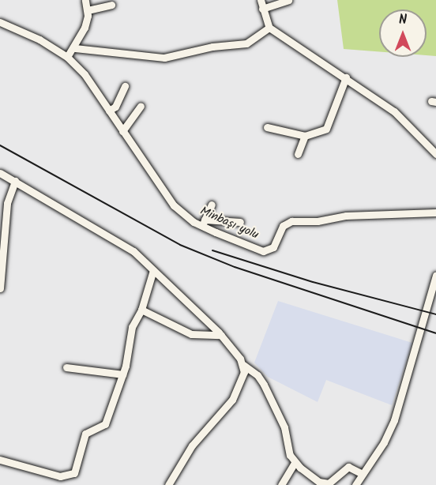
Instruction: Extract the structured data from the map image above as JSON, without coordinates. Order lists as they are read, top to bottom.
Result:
{
  "streets": {
    "street": ["Minbaşı yolu"]
  },
  "north": "top"
}
